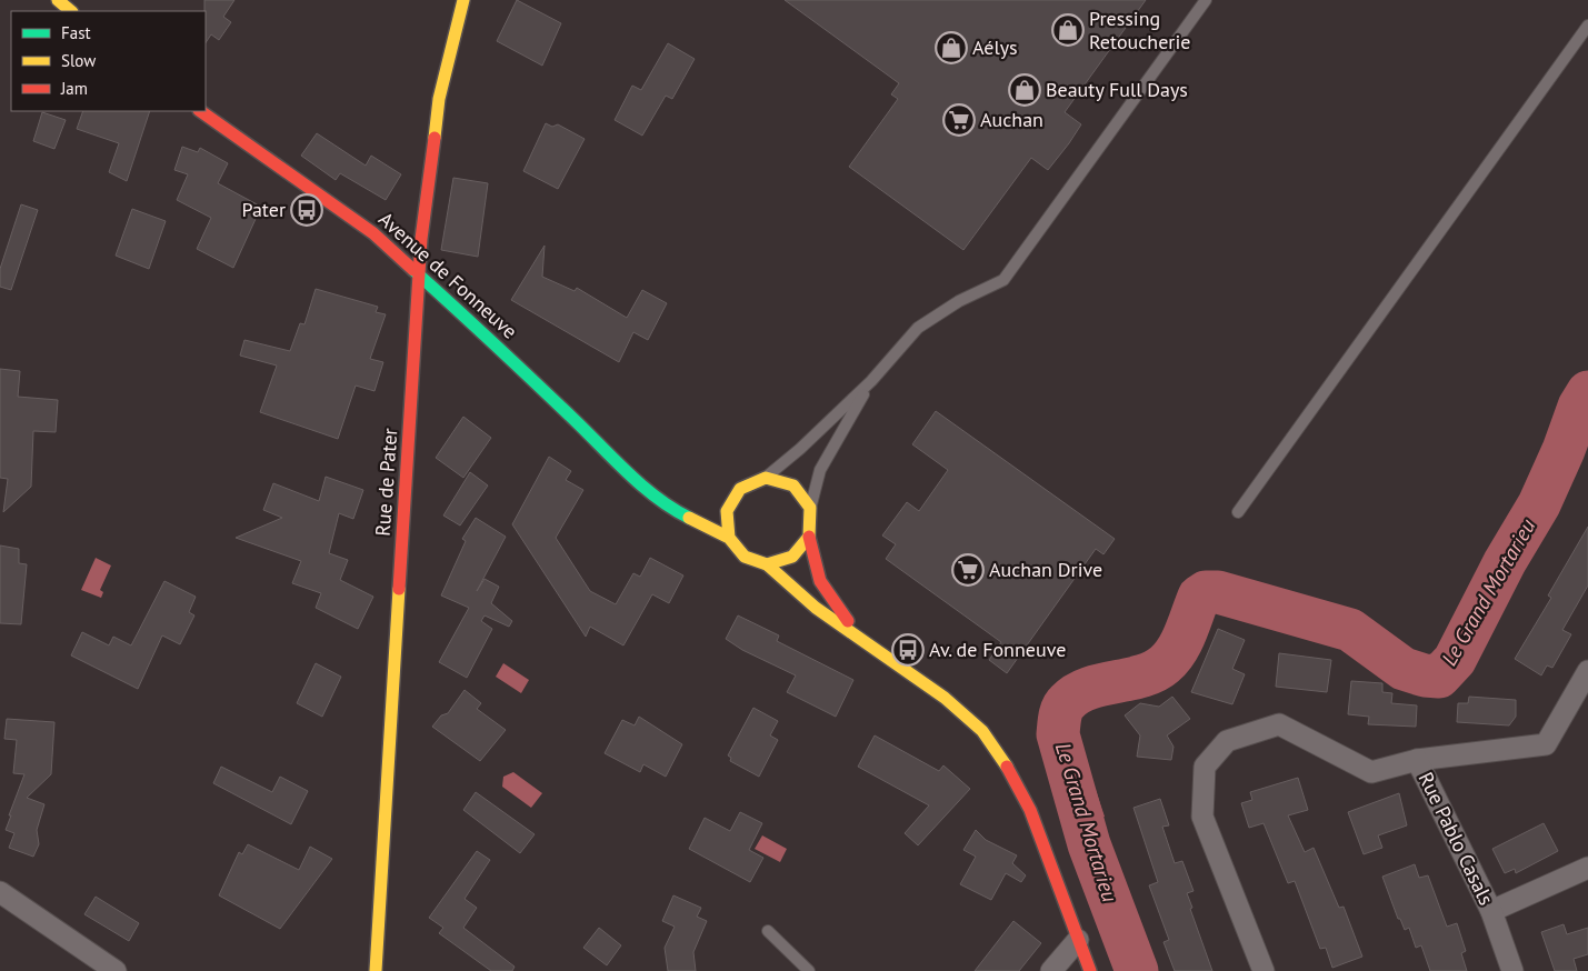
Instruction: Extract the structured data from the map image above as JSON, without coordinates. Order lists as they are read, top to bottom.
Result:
{
  "streets": {
    "street": ["Avenue de Fonneuve", "Rue de Pater", "Rue Pablo Casals"]
  },
  "crossings": [
    ["Avenue de Fonneuve", "Rue de Pater"]
  ],
  "water": ["Le Grand Mortarieu"],
  "places": {
    "shop": ["Pressing Retoucherie", "Aélys", "Beauty Full Days"],
    "supermarket": ["Auchan", "Auchan Drive"],
    "bus stop": ["Pater", "Av. de Fonneuve"]
  },
  "legend": ["Fast", "Slow", "Jam"]
}
